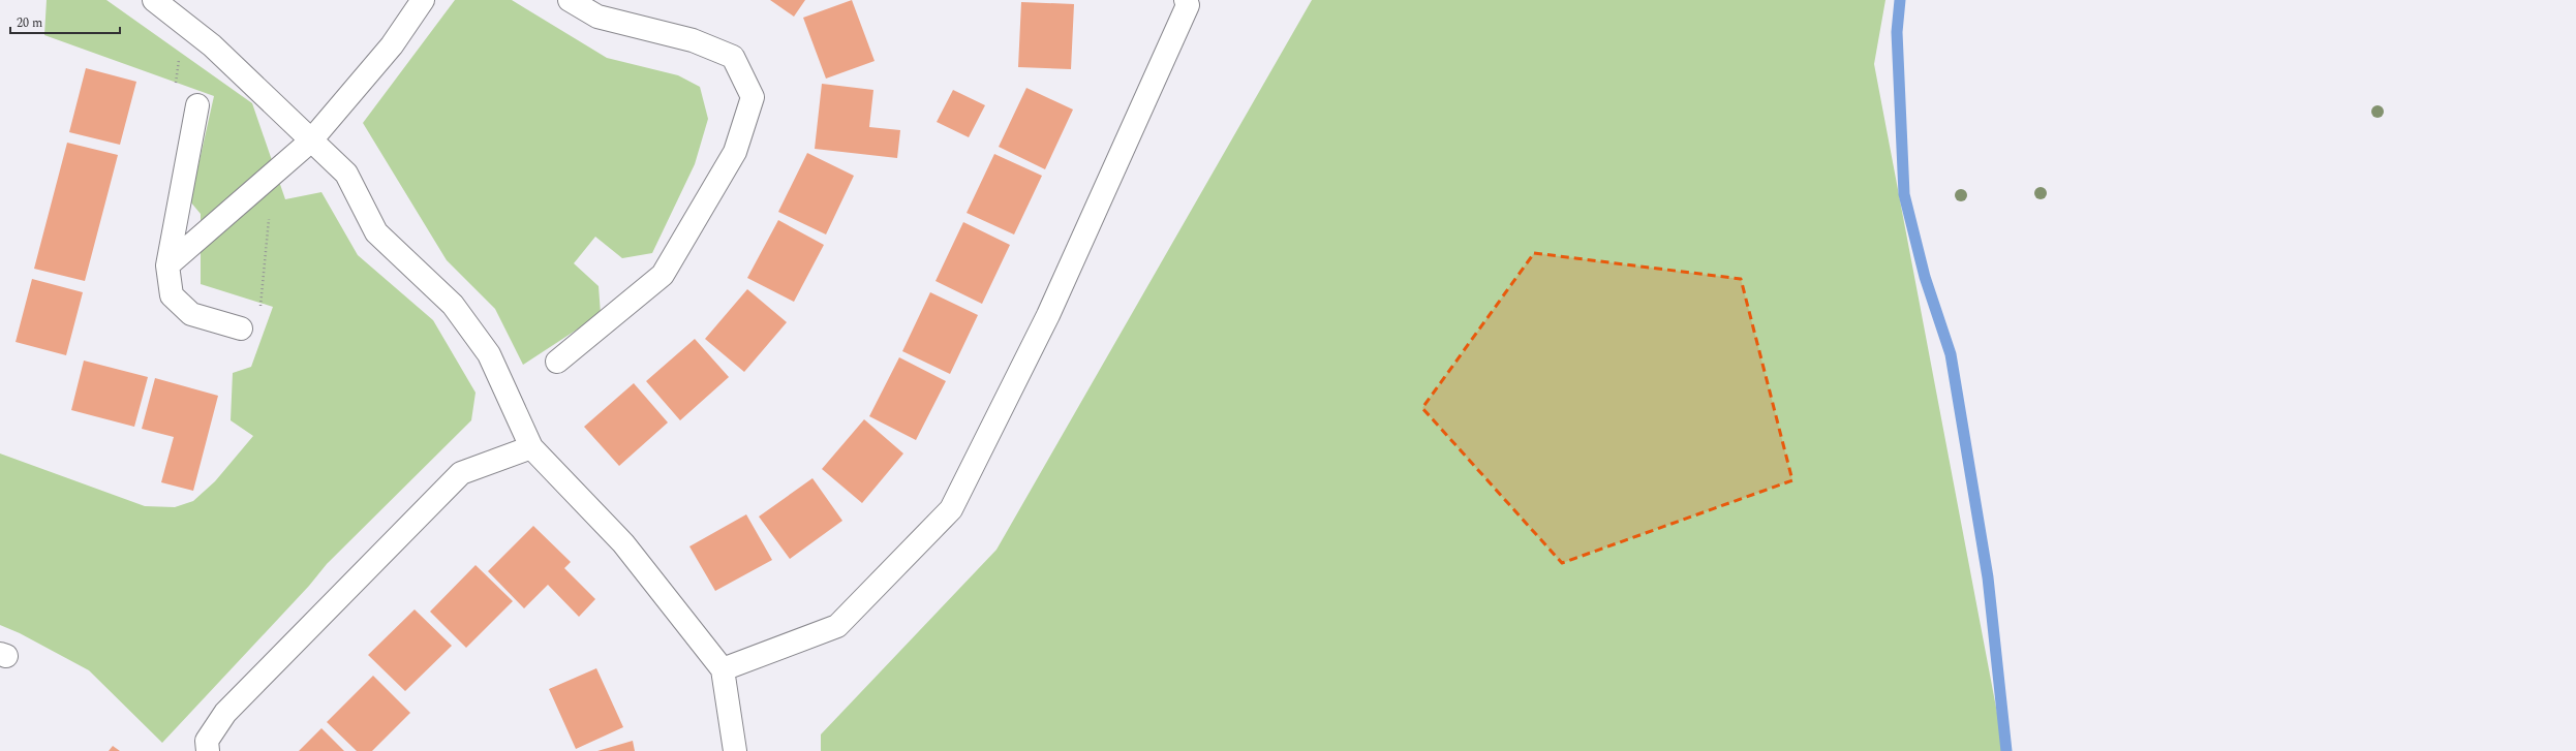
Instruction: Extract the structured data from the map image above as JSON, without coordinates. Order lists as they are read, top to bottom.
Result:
{
  "scale_bar": "20 m"
}
